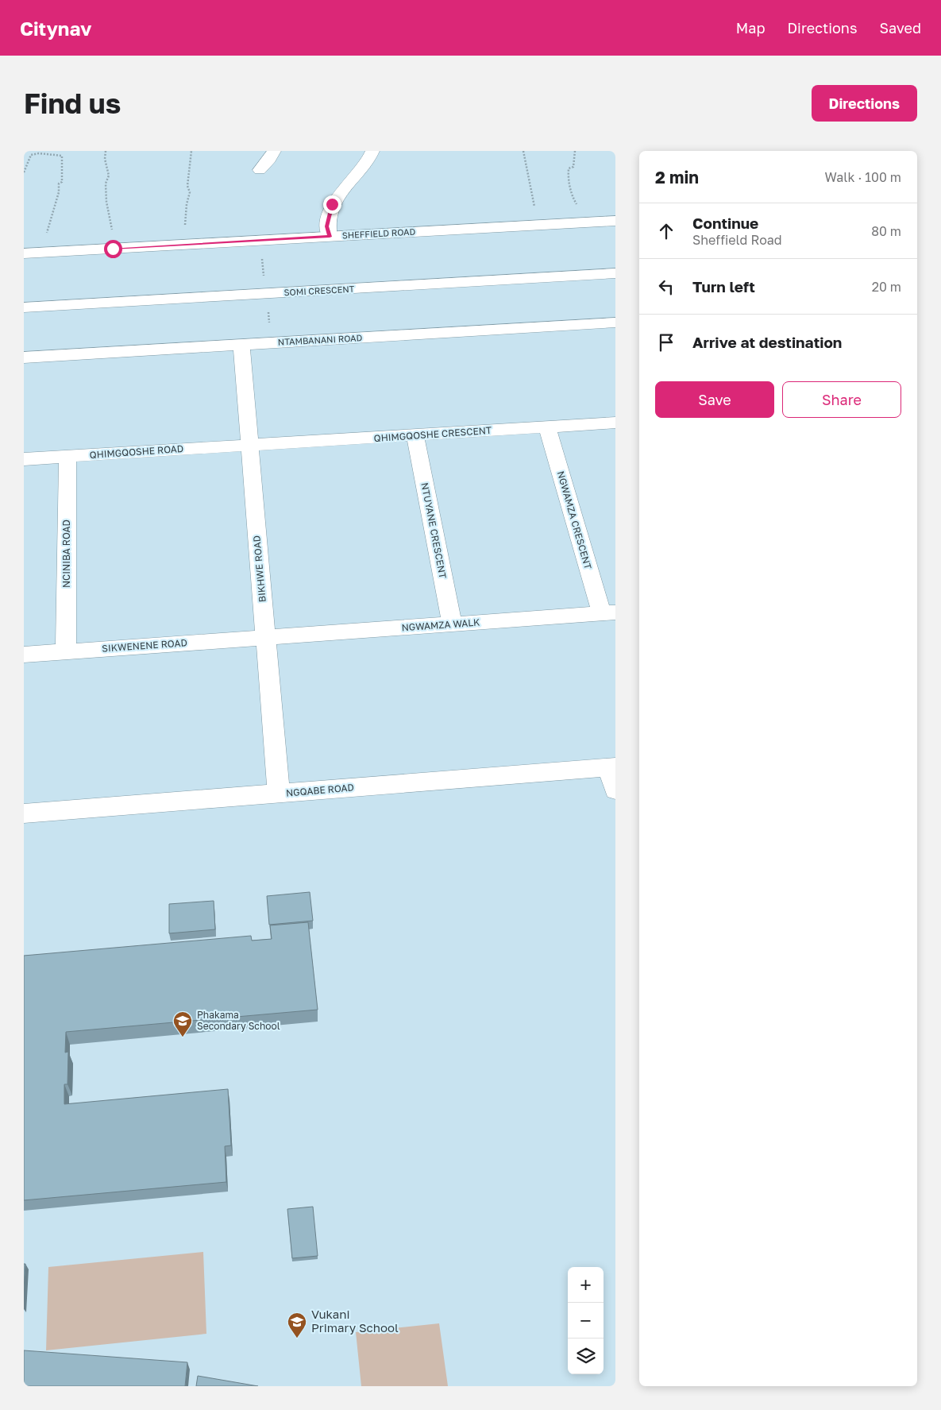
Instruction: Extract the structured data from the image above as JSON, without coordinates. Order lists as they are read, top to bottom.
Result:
{
  "streets": {
    "street": [
      "SHEFFIELD ROAD",
      "SOMI CRESCENT",
      "NTAMBANANI ROAD",
      "QHIMGQOSHE CRESCENT",
      "QHIMGQOSHE ROAD",
      "NGWAMZA CRESCENT",
      "NTUYANE CRESCENT",
      "NCINIBA ROAD",
      "BIKHWE ROAD",
      "NGWAMZA WALK",
      "SIKWENENE ROAD",
      "NGQABE ROAD"
    ]
  },
  "crossings": [
    ["NTAMBANANI ROAD", "BIKHWE ROAD"],
    ["QHIMGQOSHE CRESCENT", "QHIMGQOSHE ROAD"],
    ["QHIMGQOSHE CRESCENT", "NGWAMZA CRESCENT"],
    ["QHIMGQOSHE CRESCENT", "NTUYANE CRESCENT"],
    ["QHIMGQOSHE CRESCENT", "BIKHWE ROAD"],
    ["QHIMGQOSHE ROAD", "NCINIBA ROAD"],
    ["QHIMGQOSHE ROAD", "BIKHWE ROAD"],
    ["NGWAMZA CRESCENT", "NGWAMZA WALK"],
    ["NTUYANE CRESCENT", "NGWAMZA WALK"],
    ["NCINIBA ROAD", "SIKWENENE ROAD"],
    ["BIKHWE ROAD", "NGWAMZA WALK"],
    ["BIKHWE ROAD", "SIKWENENE ROAD"],
    ["BIKHWE ROAD", "NGQABE ROAD"],
    ["NGWAMZA WALK", "SIKWENENE ROAD"]
  ],
  "places": {
    "school or university": ["Phakama Secondary School", "Vukani Primary School"]
  },
  "page": {
    "header": "Citynav",
    "nav": ["Map", "Directions", "Saved"],
    "buttons": [
      "Directions",
      ["Save", "Share"]
    ],
    "title": "Find us",
    "heading": ["2 min", "Walk · 100 m"],
    "list": [
      ["Continue", "Sheffield Road", "80 m"],
      ["Turn left", "20 m"],
      "Arrive at destination"
    ],
    "map_buttons": ["+", "−"]
  }
}
